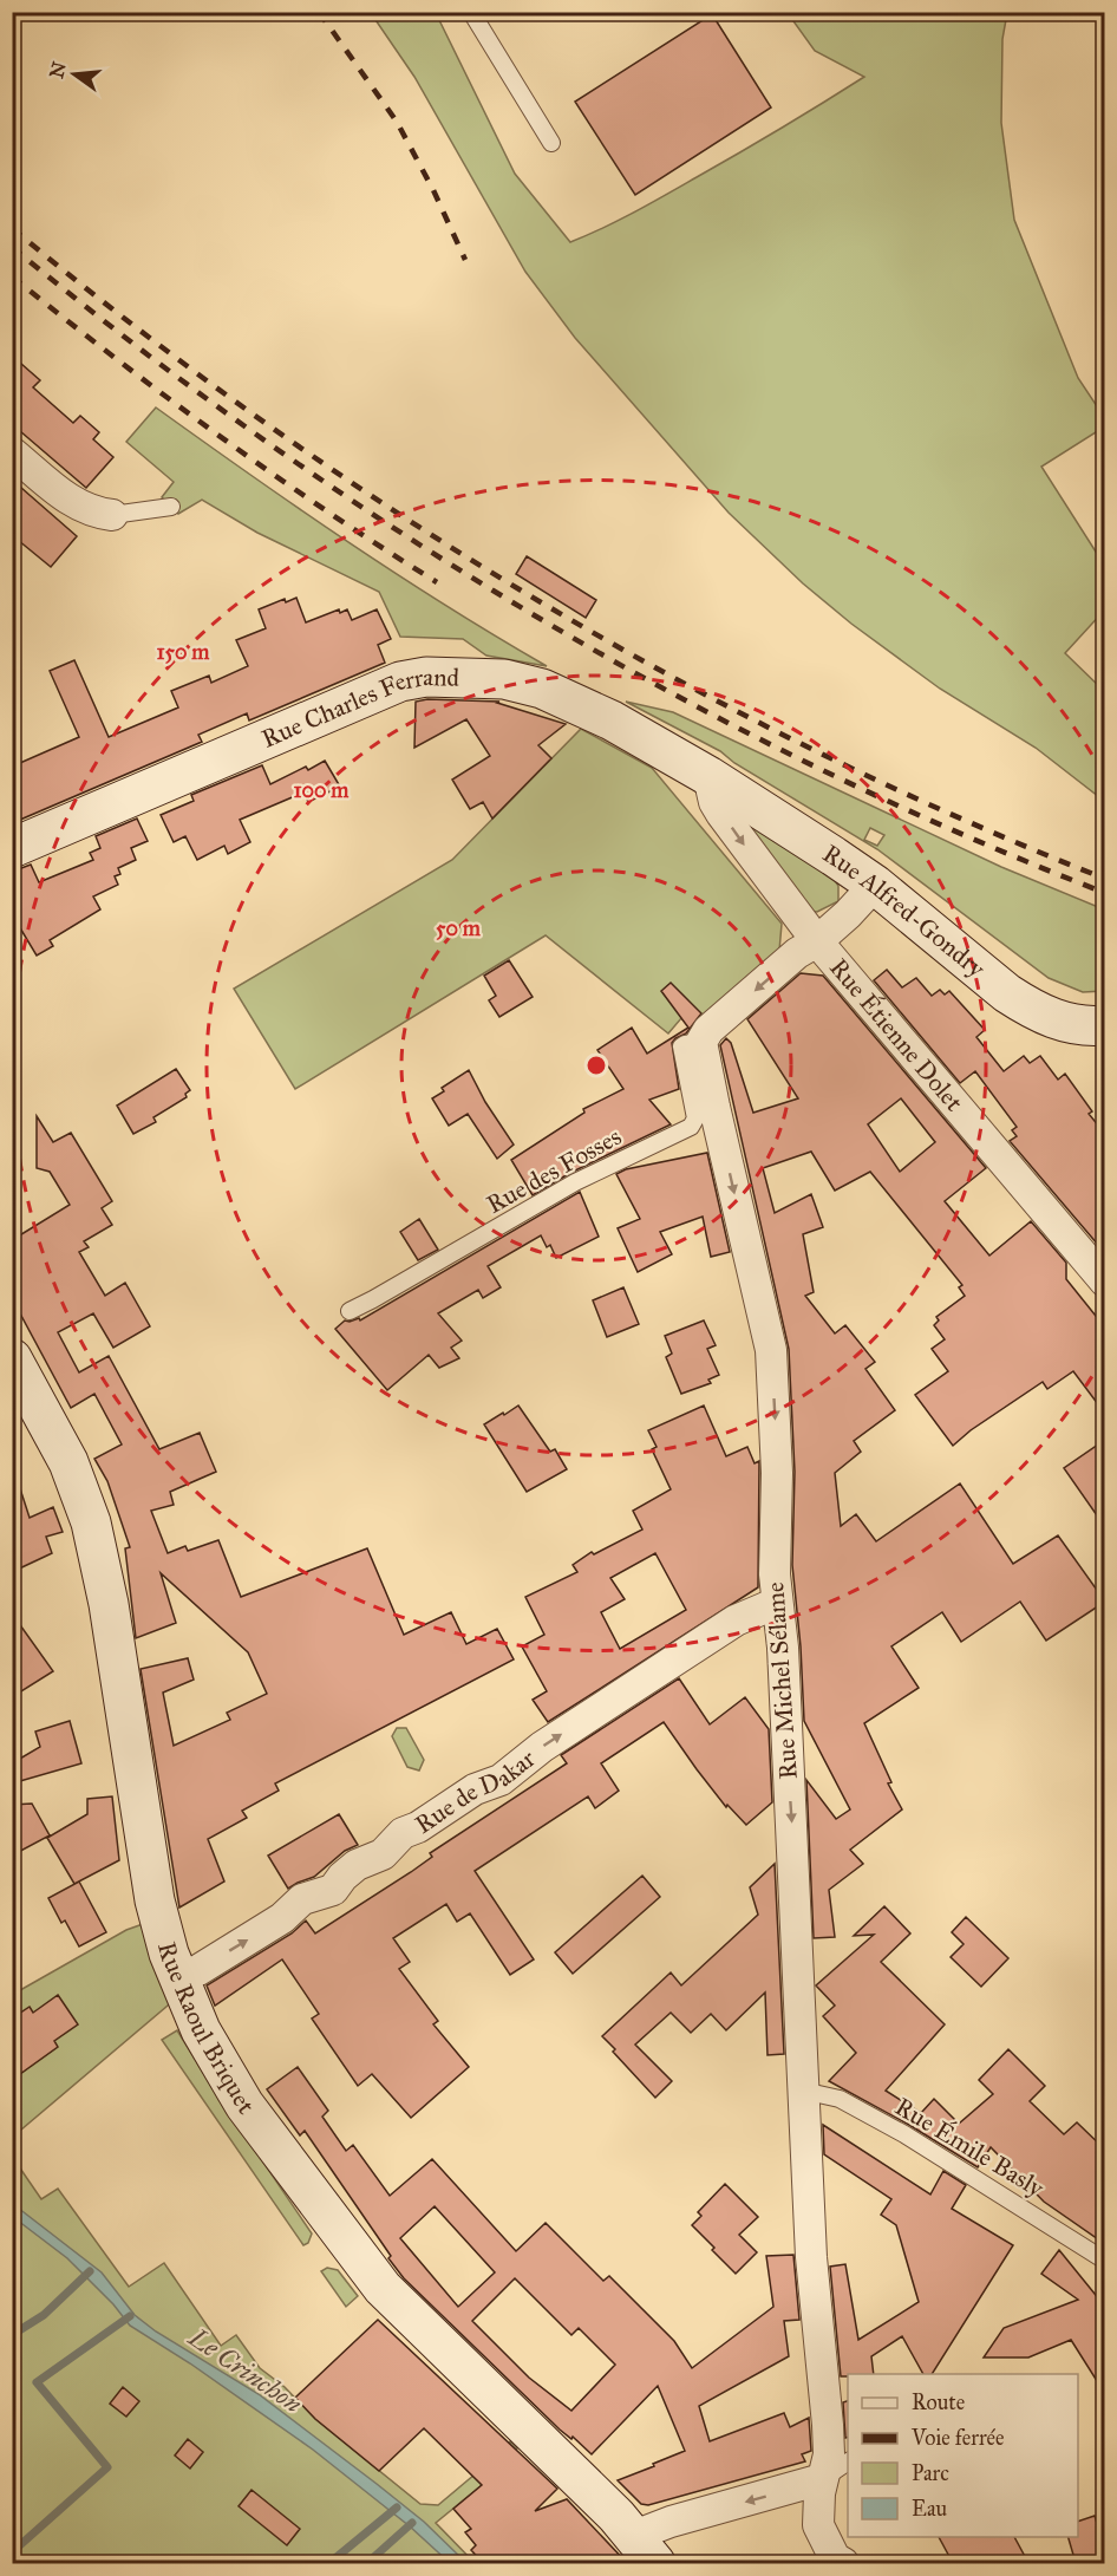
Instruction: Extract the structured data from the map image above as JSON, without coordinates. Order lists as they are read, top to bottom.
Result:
{
  "streets": {
    "street": [
      "Rue Charles Ferrand",
      "Rue Alfred-Gondry",
      "Rue Étienne Dolet",
      "Rue Michel Sélame",
      "Rue de Dakar",
      "Rue Raoul Briquet"
    ],
    "lane": ["Rue des Fosses", "Rue Émile Basly"]
  },
  "crossings": [
    ["Rue Charles Ferrand", "Rue Alfred-Gondry"],
    ["Rue Charles Ferrand", "Rue Étienne Dolet"],
    ["Rue Alfred-Gondry", "Rue Étienne Dolet"],
    ["Rue des Fosses", "Rue Michel Sélame"],
    ["Rue Michel Sélame", "Rue de Dakar"],
    ["Rue Michel Sélame", "Rue Émile Basly"],
    ["Rue de Dakar", "Rue Raoul Briquet"]
  ],
  "one_way": ["Rue Michel Sélame", "Rue de Dakar"],
  "water": ["Le Crinchon"],
  "legend": [
    "Route",
    "Voie ferrée",
    "Parc",
    "Eau"
  ],
  "north": "left",
  "rings": ["150 m", "100 m", "50 m"]
}
